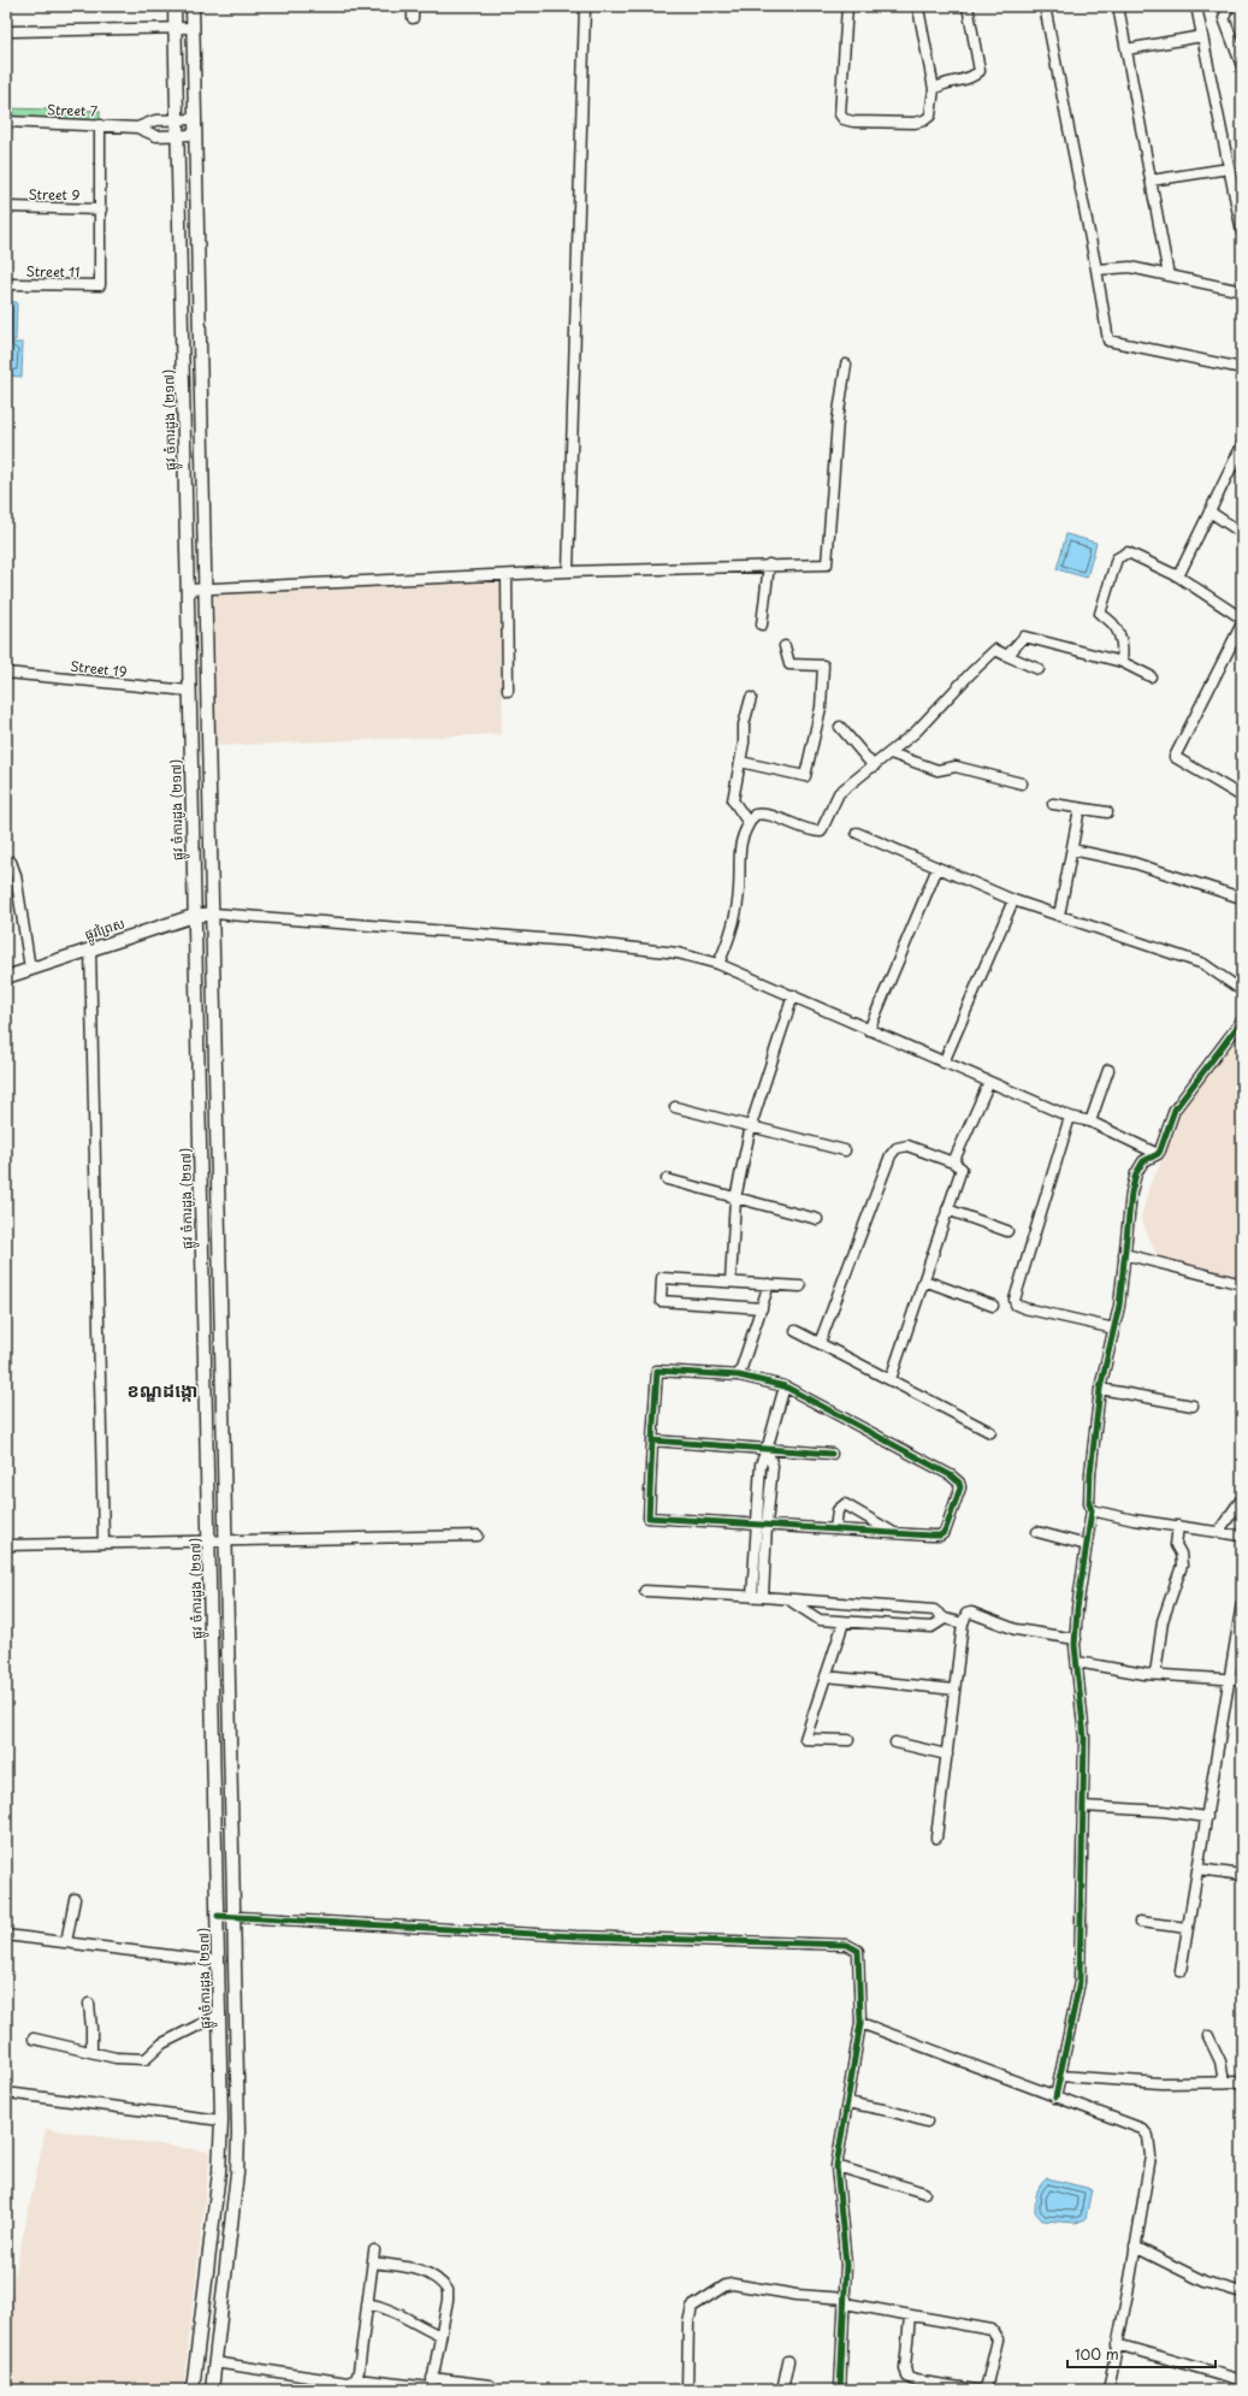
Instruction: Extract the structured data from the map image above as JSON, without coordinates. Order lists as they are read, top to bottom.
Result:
{
  "streets": {
    "main road": ["ផ្លូវ ចំការដូង (២១៧)", "ផ្លូវព្រៃស"],
    "street": [
      "Street 7",
      "Street 9",
      "Street 11",
      "Street 19"
    ]
  },
  "crossings": [
    ["Street 7", "ផ្លូវ ចំការដូង (២១៧)"],
    ["Street 9", "Street 11"],
    ["ផ្លូវ ចំការដូង (២១៧)", "Street 19"],
    ["ផ្លូវ ចំការដូង (២១៧)", "ផ្លូវព្រៃស"]
  ],
  "districts": ["ខណ្ឌដង្កោ"],
  "scale_bar": "100 m"
}
